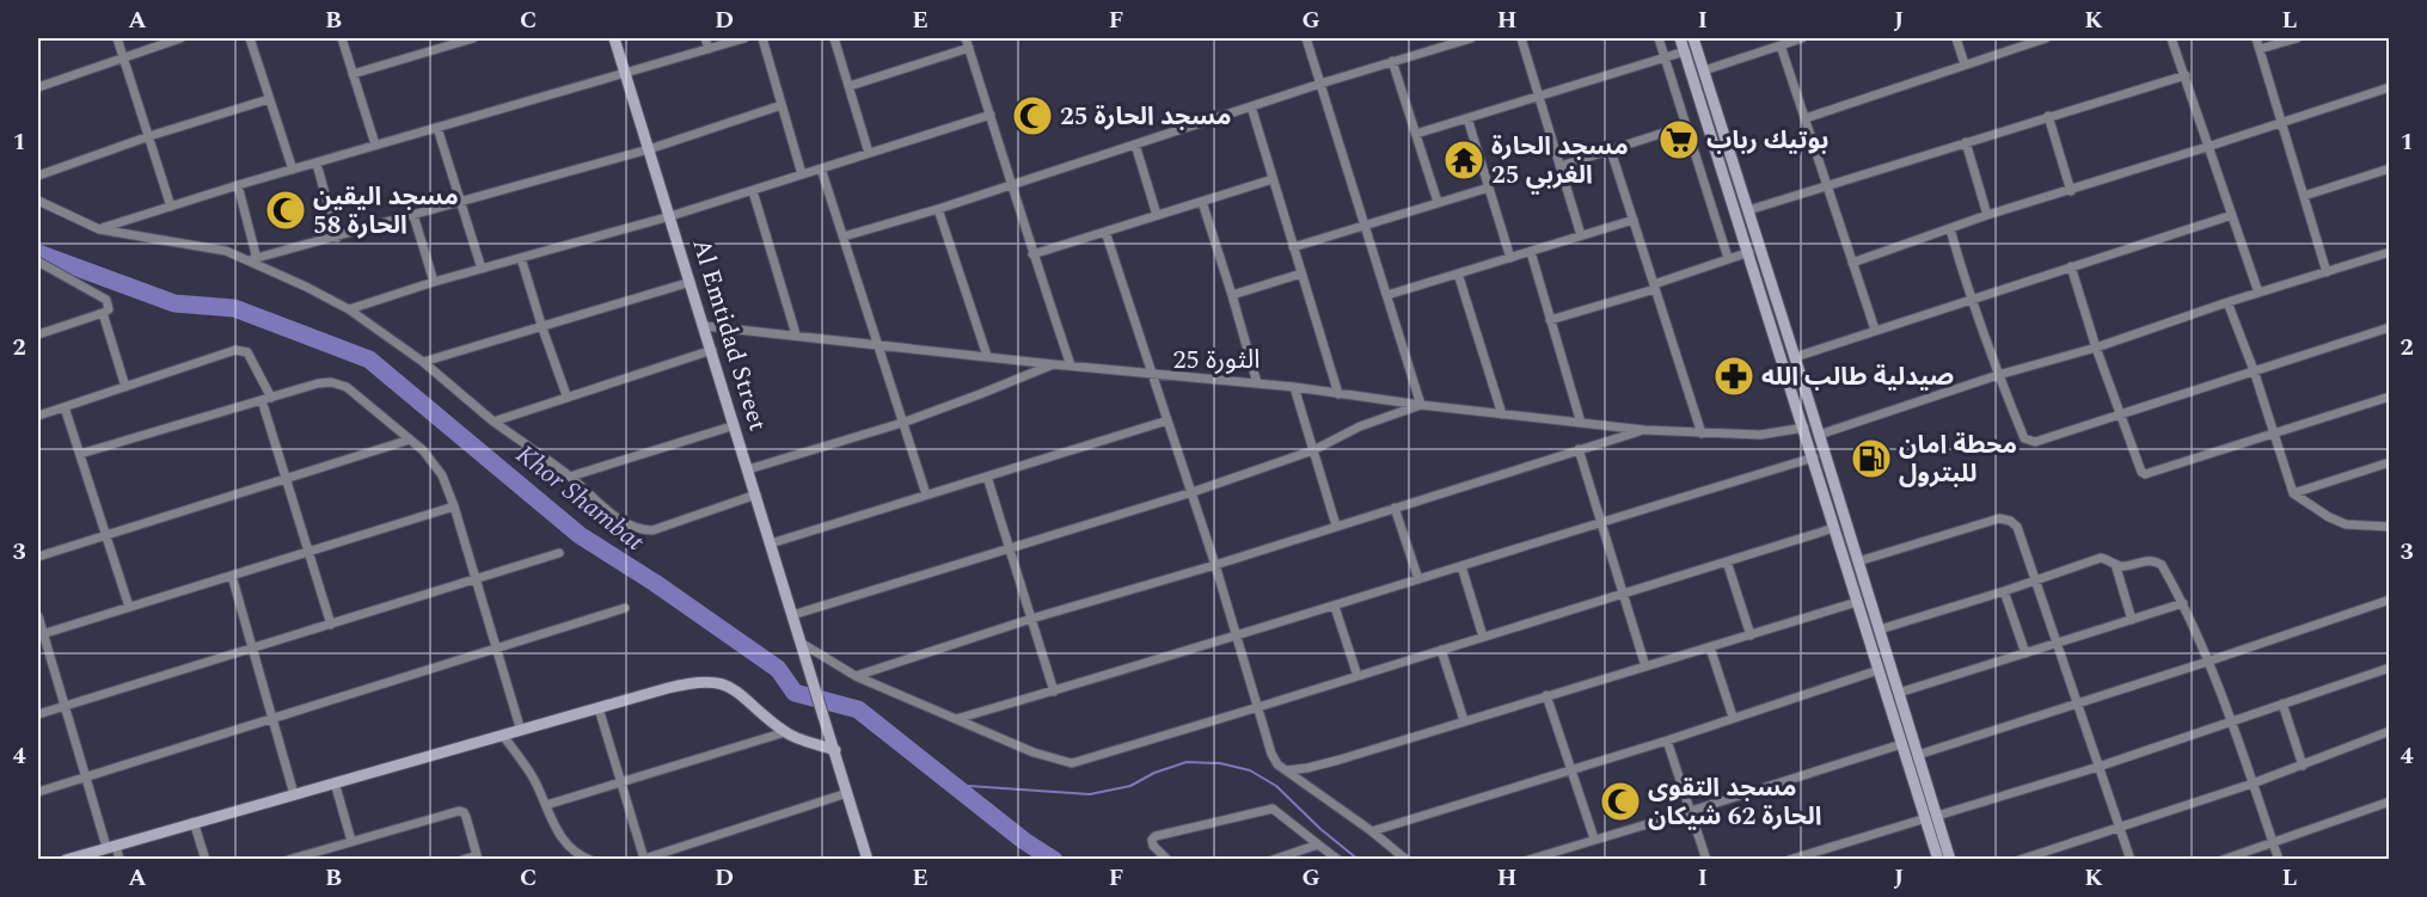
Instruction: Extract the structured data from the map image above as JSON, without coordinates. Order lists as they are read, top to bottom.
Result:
{
  "streets": {
    "main road": ["Al Emtidad Street"]
  },
  "districts": ["الثورة 25"],
  "water": ["Khor Shambat"],
  "places": {
    "mosque": ["مسجد الحارة 25", "مسجد اليقين الحارة 58", "مسجد التقوى الحارة 62 شيكان"],
    "supermarket": ["بوتيك رباب"],
    "temple": ["مسجد الحارة 25 الغربي"],
    "pharmacy": ["صيدلية طالب الله"],
    "fuel station": ["محطة امان للبترول"]
  },
  "grid": {
    "columns": [
      "A",
      "B",
      "C",
      "D",
      "E",
      "F",
      "G",
      "H",
      "I",
      "J",
      "K",
      "L"
    ],
    "rows": [
      "1",
      "2",
      "3",
      "4"
    ]
  }
}
